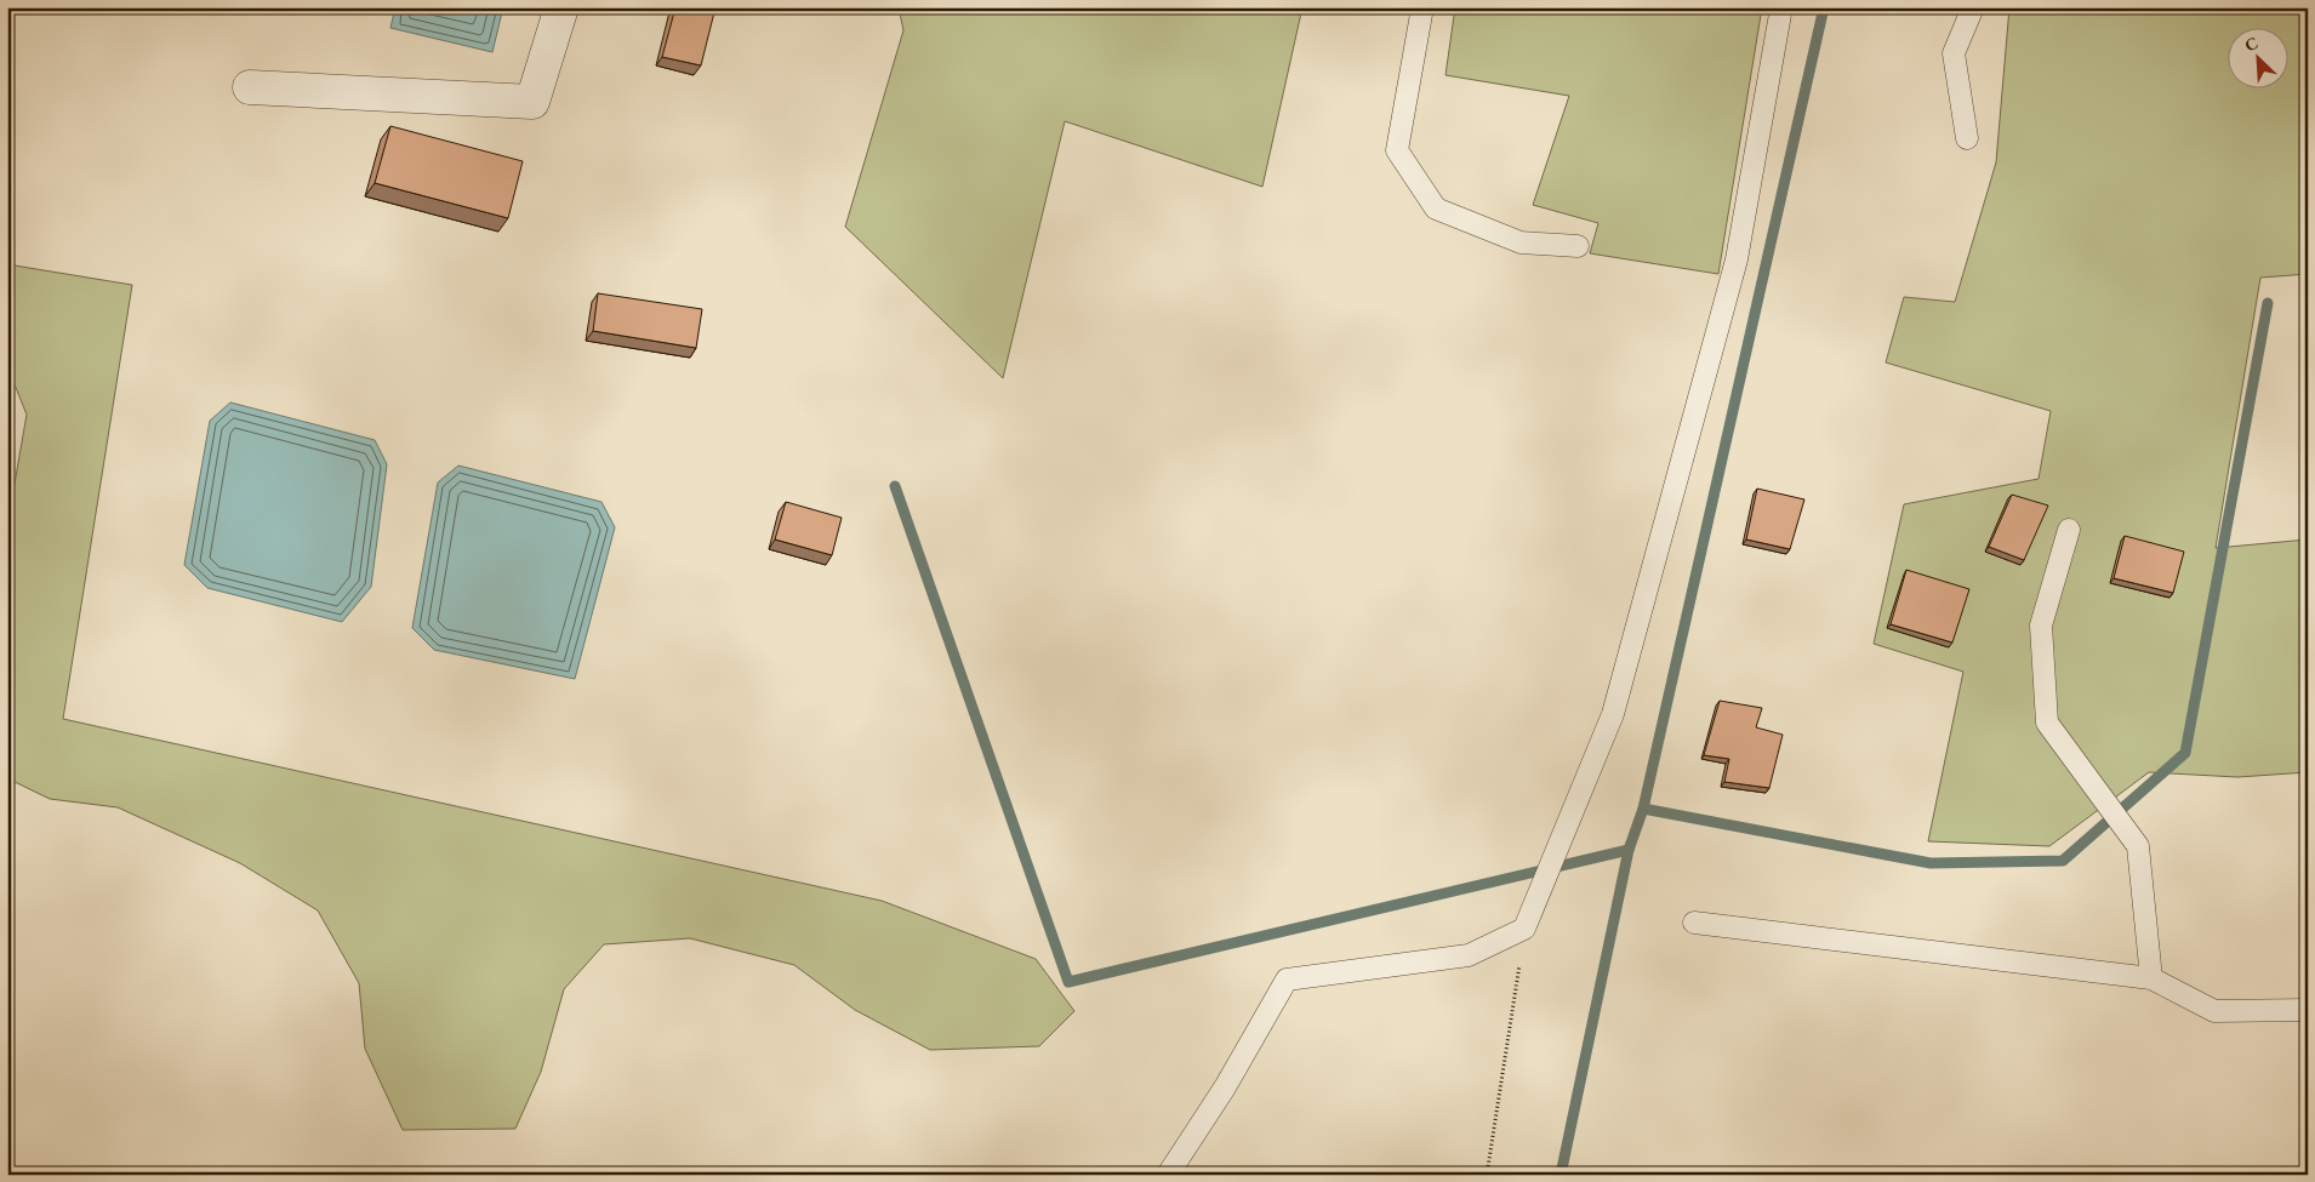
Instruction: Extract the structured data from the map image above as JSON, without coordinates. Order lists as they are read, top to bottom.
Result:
{
  "north": "top left"
}
